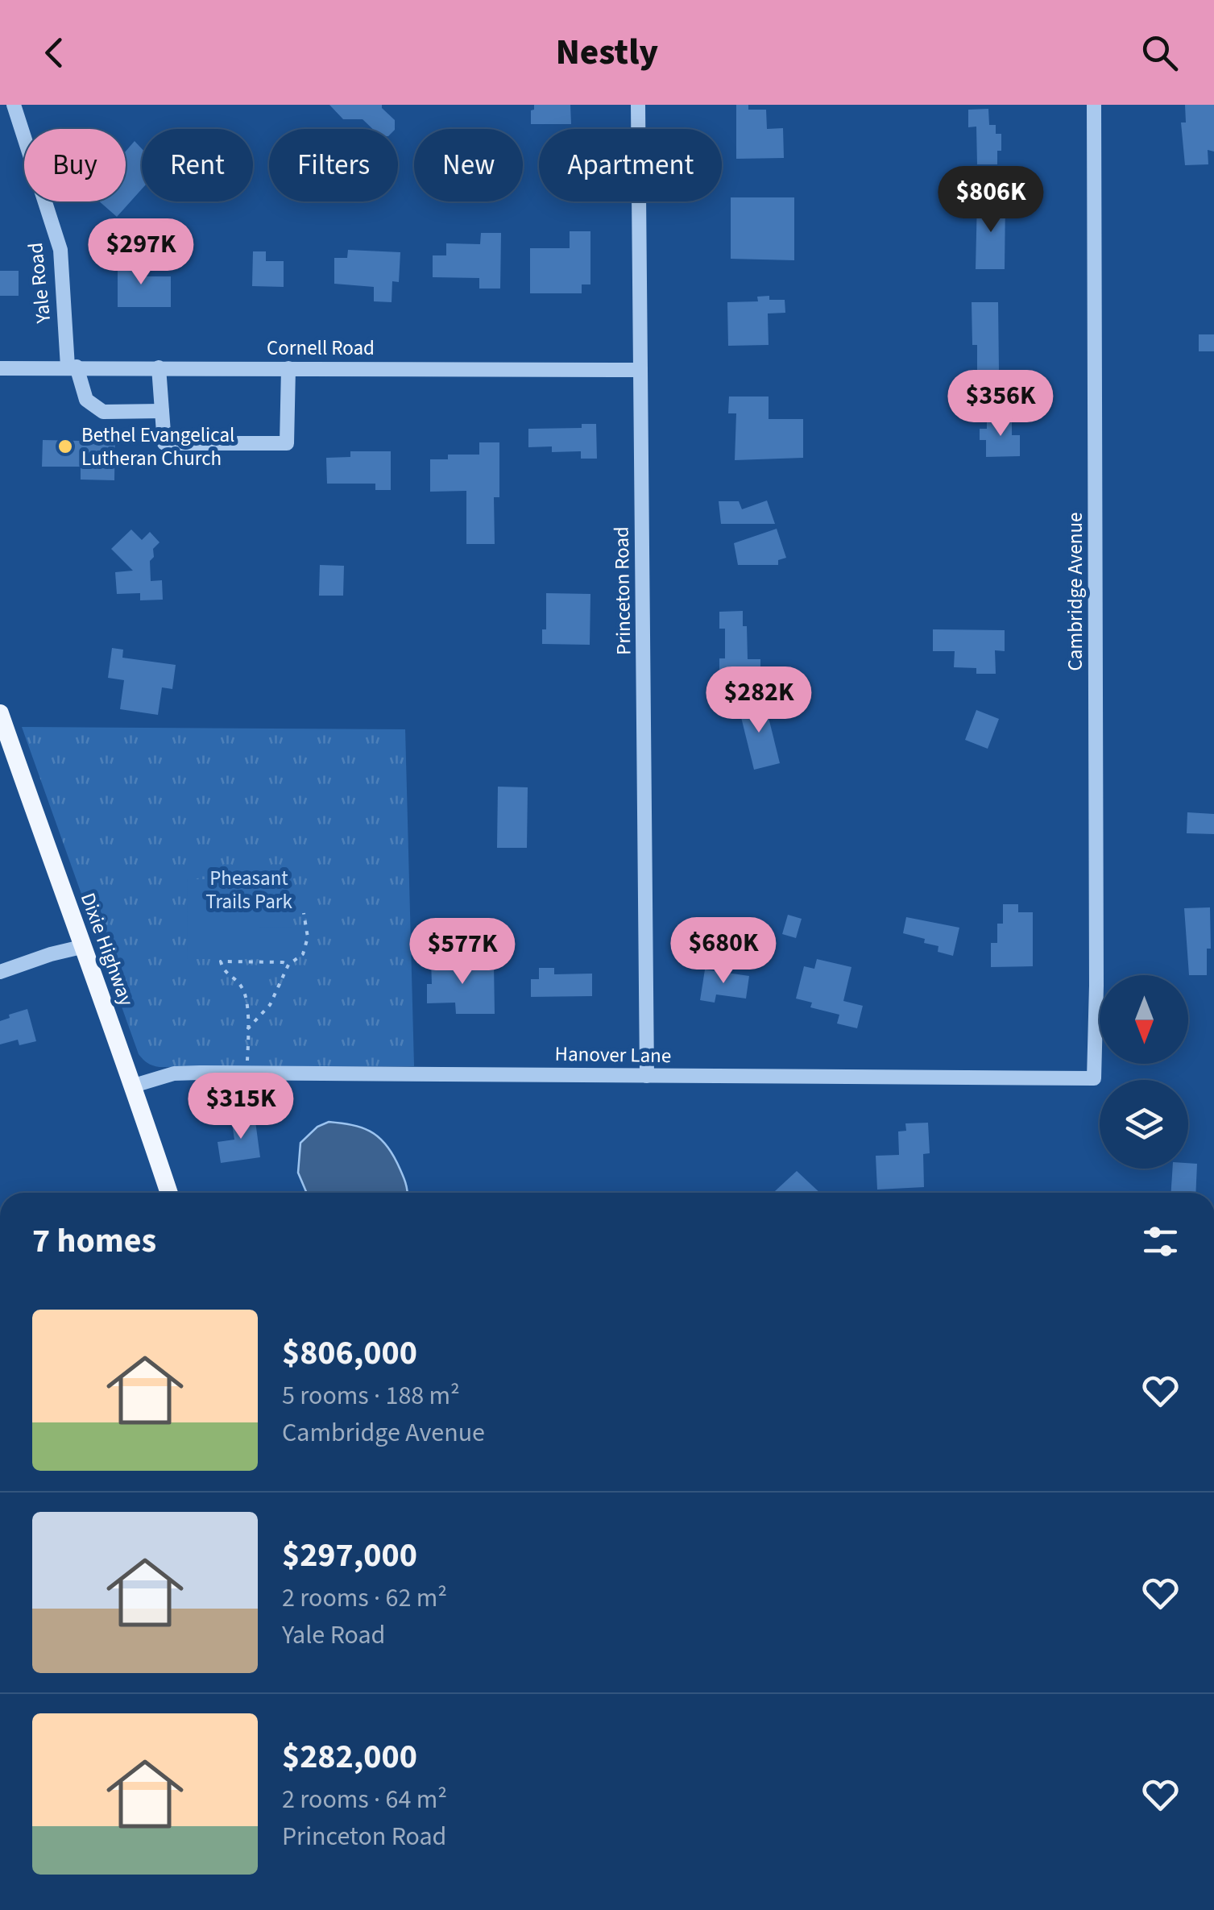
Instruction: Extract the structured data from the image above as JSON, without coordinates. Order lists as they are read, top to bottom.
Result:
{
  "streets": {
    "main road": ["Dixie Highway"],
    "street": [
      "Yale Road",
      "Cornell Road",
      "Princeton Road",
      "Cambridge Avenue",
      "Hanover Lane"
    ]
  },
  "crossings": [
    ["Yale Road", "Cornell Road"],
    ["Cornell Road", "Princeton Road"],
    ["Princeton Road", "Hanover Lane"],
    ["Cambridge Avenue", "Hanover Lane"],
    ["Dixie Highway", "Hanover Lane"]
  ],
  "parks": ["Pheasant Trails Park"],
  "places": ["Bethel Evangelical Lutheran Church"],
  "north": "bottom",
  "page": {
    "header": "Nestly",
    "chip": [
      "Buy",
      "Rent",
      "Filters",
      "New",
      "Apartment"
    ],
    "price": [
      "$806K",
      "$297K",
      "$356K",
      "$282K",
      "$680K",
      "$577K",
      "$315K"
    ],
    "heading": "7 homes",
    "list": [
      {
        "name": "$806,000",
        "note": "5 rooms · 188 m² · Cambridge Avenue"
      },
      {
        "name": "$297,000",
        "note": "2 rooms · 62 m² · Yale Road"
      },
      {
        "name": "$282,000",
        "note": "2 rooms · 64 m² · Princeton Road"
      }
    ]
  }
}
